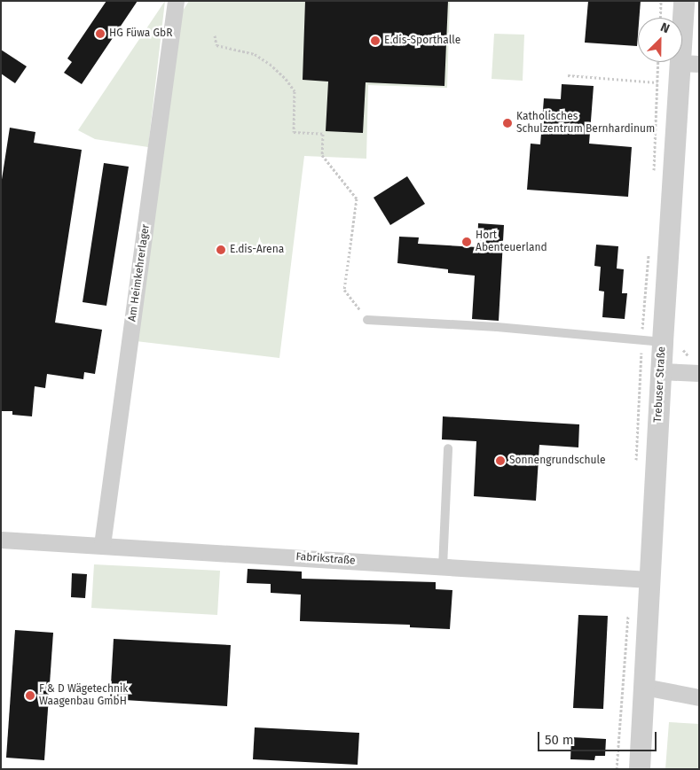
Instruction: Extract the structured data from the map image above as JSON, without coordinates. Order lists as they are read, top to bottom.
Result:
{
  "streets": {
    "street": ["Am Heimkehrerlager", "Trebuser Straße", "Fabrikstraße"]
  },
  "crossings": [
    ["Am Heimkehrerlager", "Fabrikstraße"],
    ["Trebuser Straße", "Fabrikstraße"]
  ],
  "places": [
    "HG Füwa GbR",
    "E.dis-Sporthalle",
    "Katholisches Schulzentrum Bernhardinum",
    "Hort Abenteuerland",
    "E.dis-Arena",
    "Sonnengrundschule",
    "F & D Wägetechnik Waagenbau GmbH"
  ],
  "scale_bar": "50 m",
  "north": "top right"
}
